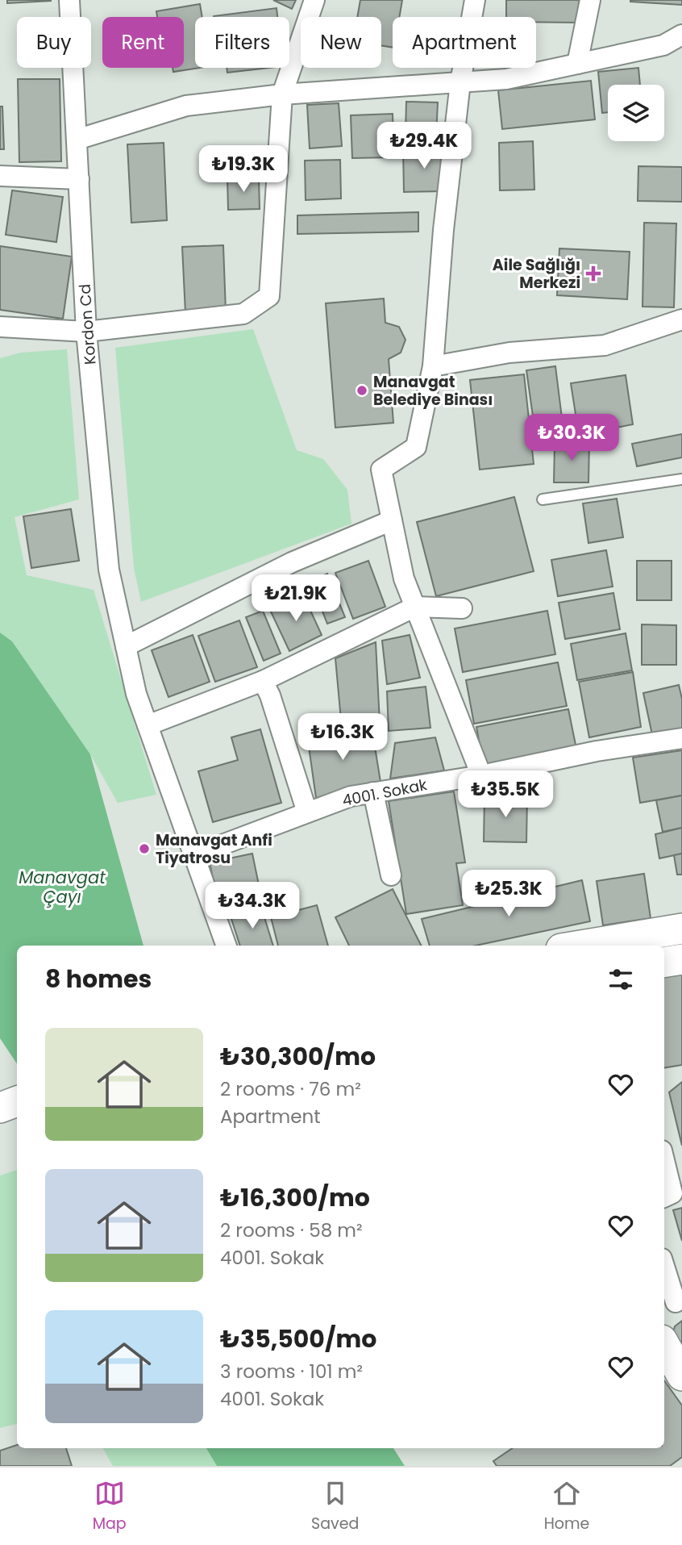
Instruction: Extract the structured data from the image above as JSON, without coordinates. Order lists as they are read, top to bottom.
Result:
{
  "streets": {
    "street": ["Kordon Cd", "4001. Sokak"]
  },
  "crossings": [
    ["Kordon Cd", "4001. Sokak"]
  ],
  "water": ["Manavgat Çayı"],
  "places": {
    "health": ["Aile Sağlığı Merkezi"],
    "other": ["Manavgat Belediye Binası", "Manavgat Anfi Tiyatrosu"]
  },
  "page": {
    "chip": [
      "Buy",
      "Rent",
      "Filters",
      "New",
      "Apartment"
    ],
    "price": [
      "₺29.4K",
      "₺19.3K",
      "₺30.3K",
      "₺21.9K",
      "₺16.3K",
      "₺35.5K",
      "₺25.3K",
      "₺34.3K"
    ],
    "heading": "8 homes",
    "list": [
      {
        "name": "₺30,300/mo",
        "note": "2 rooms · 76 m² · Apartment"
      },
      {
        "name": "₺16,300/mo",
        "note": "2 rooms · 58 m² · 4001. Sokak"
      },
      {
        "name": "₺35,500/mo",
        "note": "3 rooms · 101 m² · 4001. Sokak"
      }
    ],
    "tabs": ["Map", "Saved", "Home"]
  }
}
